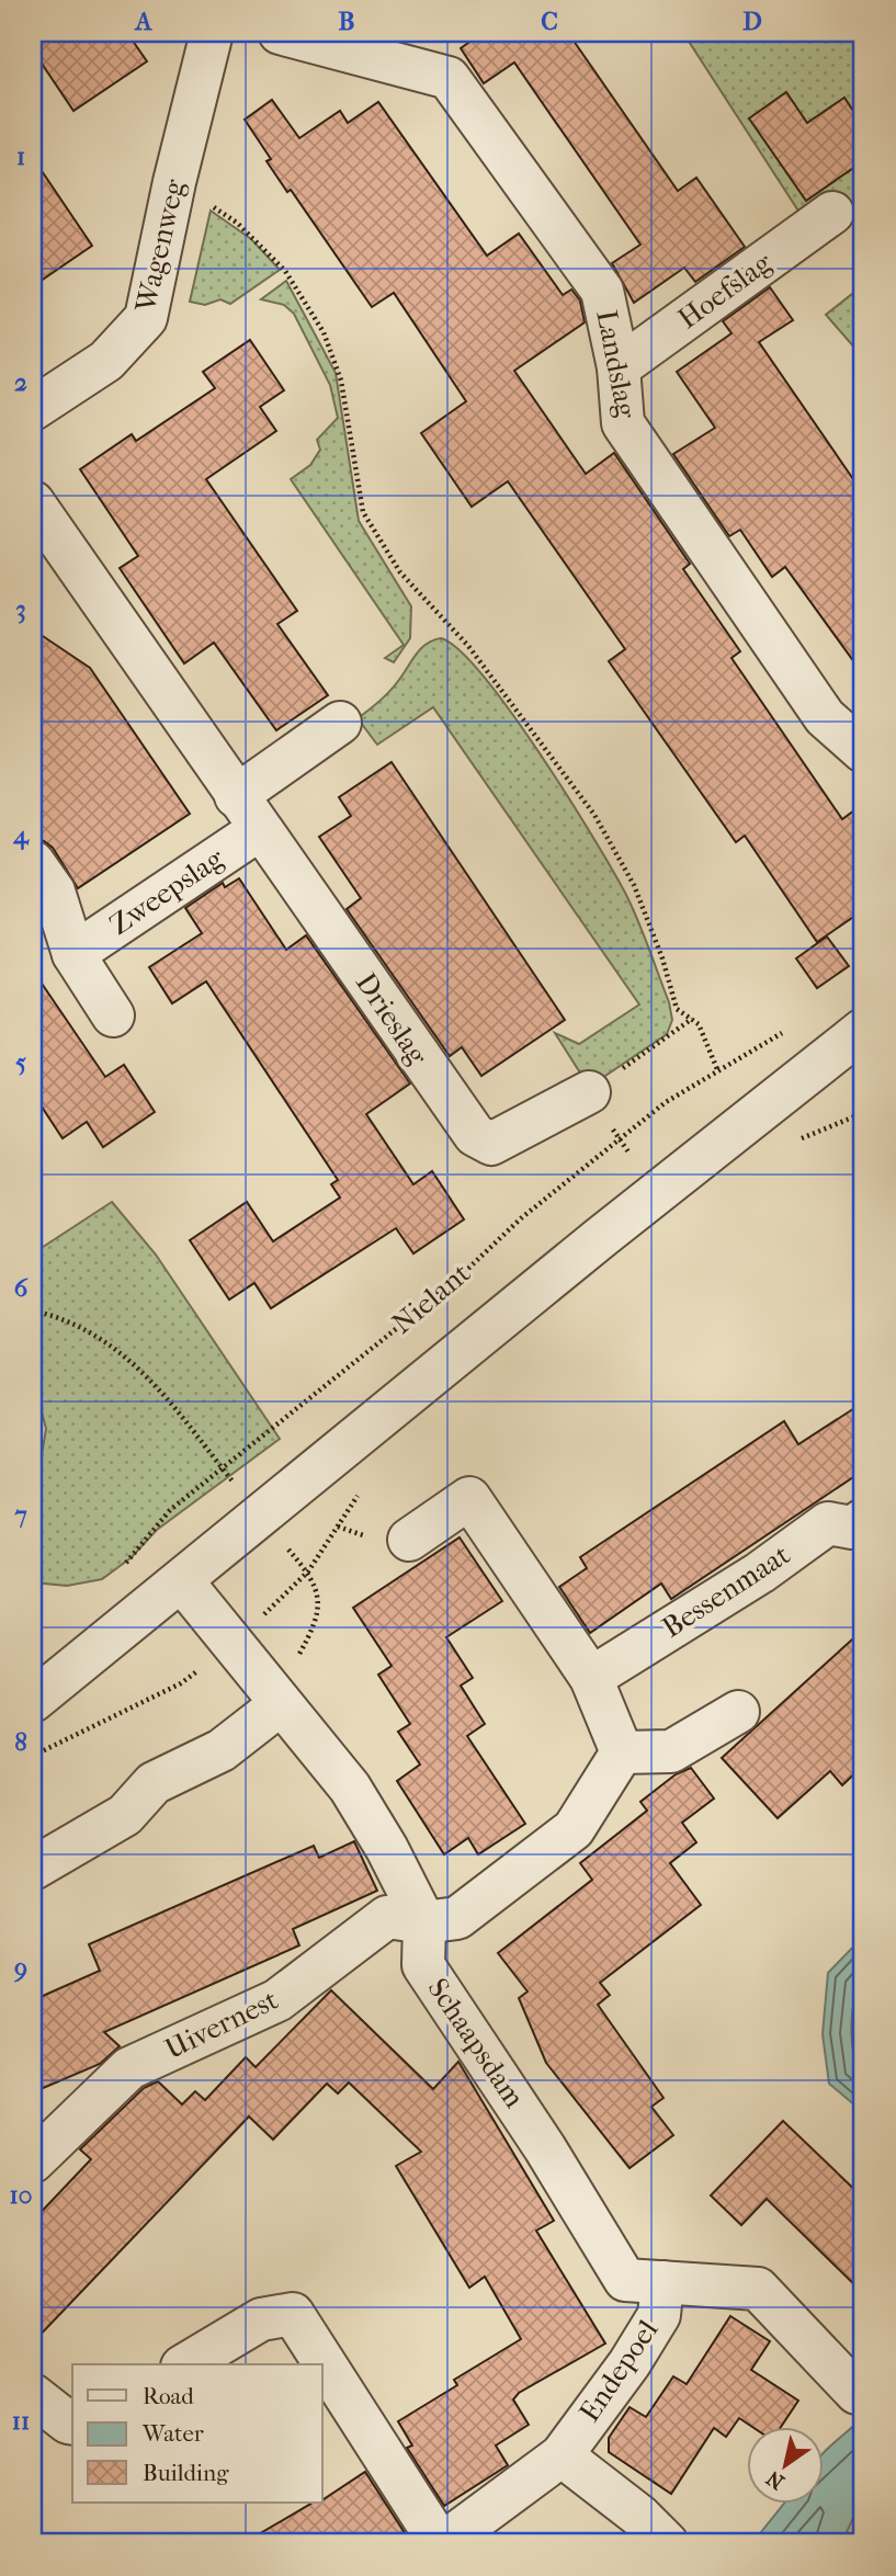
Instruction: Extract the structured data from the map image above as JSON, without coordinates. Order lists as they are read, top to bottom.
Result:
{
  "streets": {
    "street": [
      "Wagenweg",
      "Hoefslag",
      "Landslag",
      "Zweepslag",
      "Drieslag",
      "Nielant",
      "Bessenmaat",
      "Uivernest",
      "Schaapsdam",
      "Endepoel"
    ]
  },
  "crossings": [
    ["Hoefslag", "Landslag"],
    ["Zweepslag", "Drieslag"],
    ["Nielant", "Schaapsdam"],
    ["Uivernest", "Schaapsdam"],
    ["Schaapsdam", "Endepoel"]
  ],
  "legend": ["Road", "Water", "Building"],
  "north": "bottom left",
  "grid": {
    "columns": [
      "A",
      "B",
      "C",
      "D"
    ],
    "rows": [
      "1",
      "2",
      "3",
      "4",
      "5",
      "6",
      "7",
      "8",
      "9",
      "10",
      "11"
    ]
  }
}
